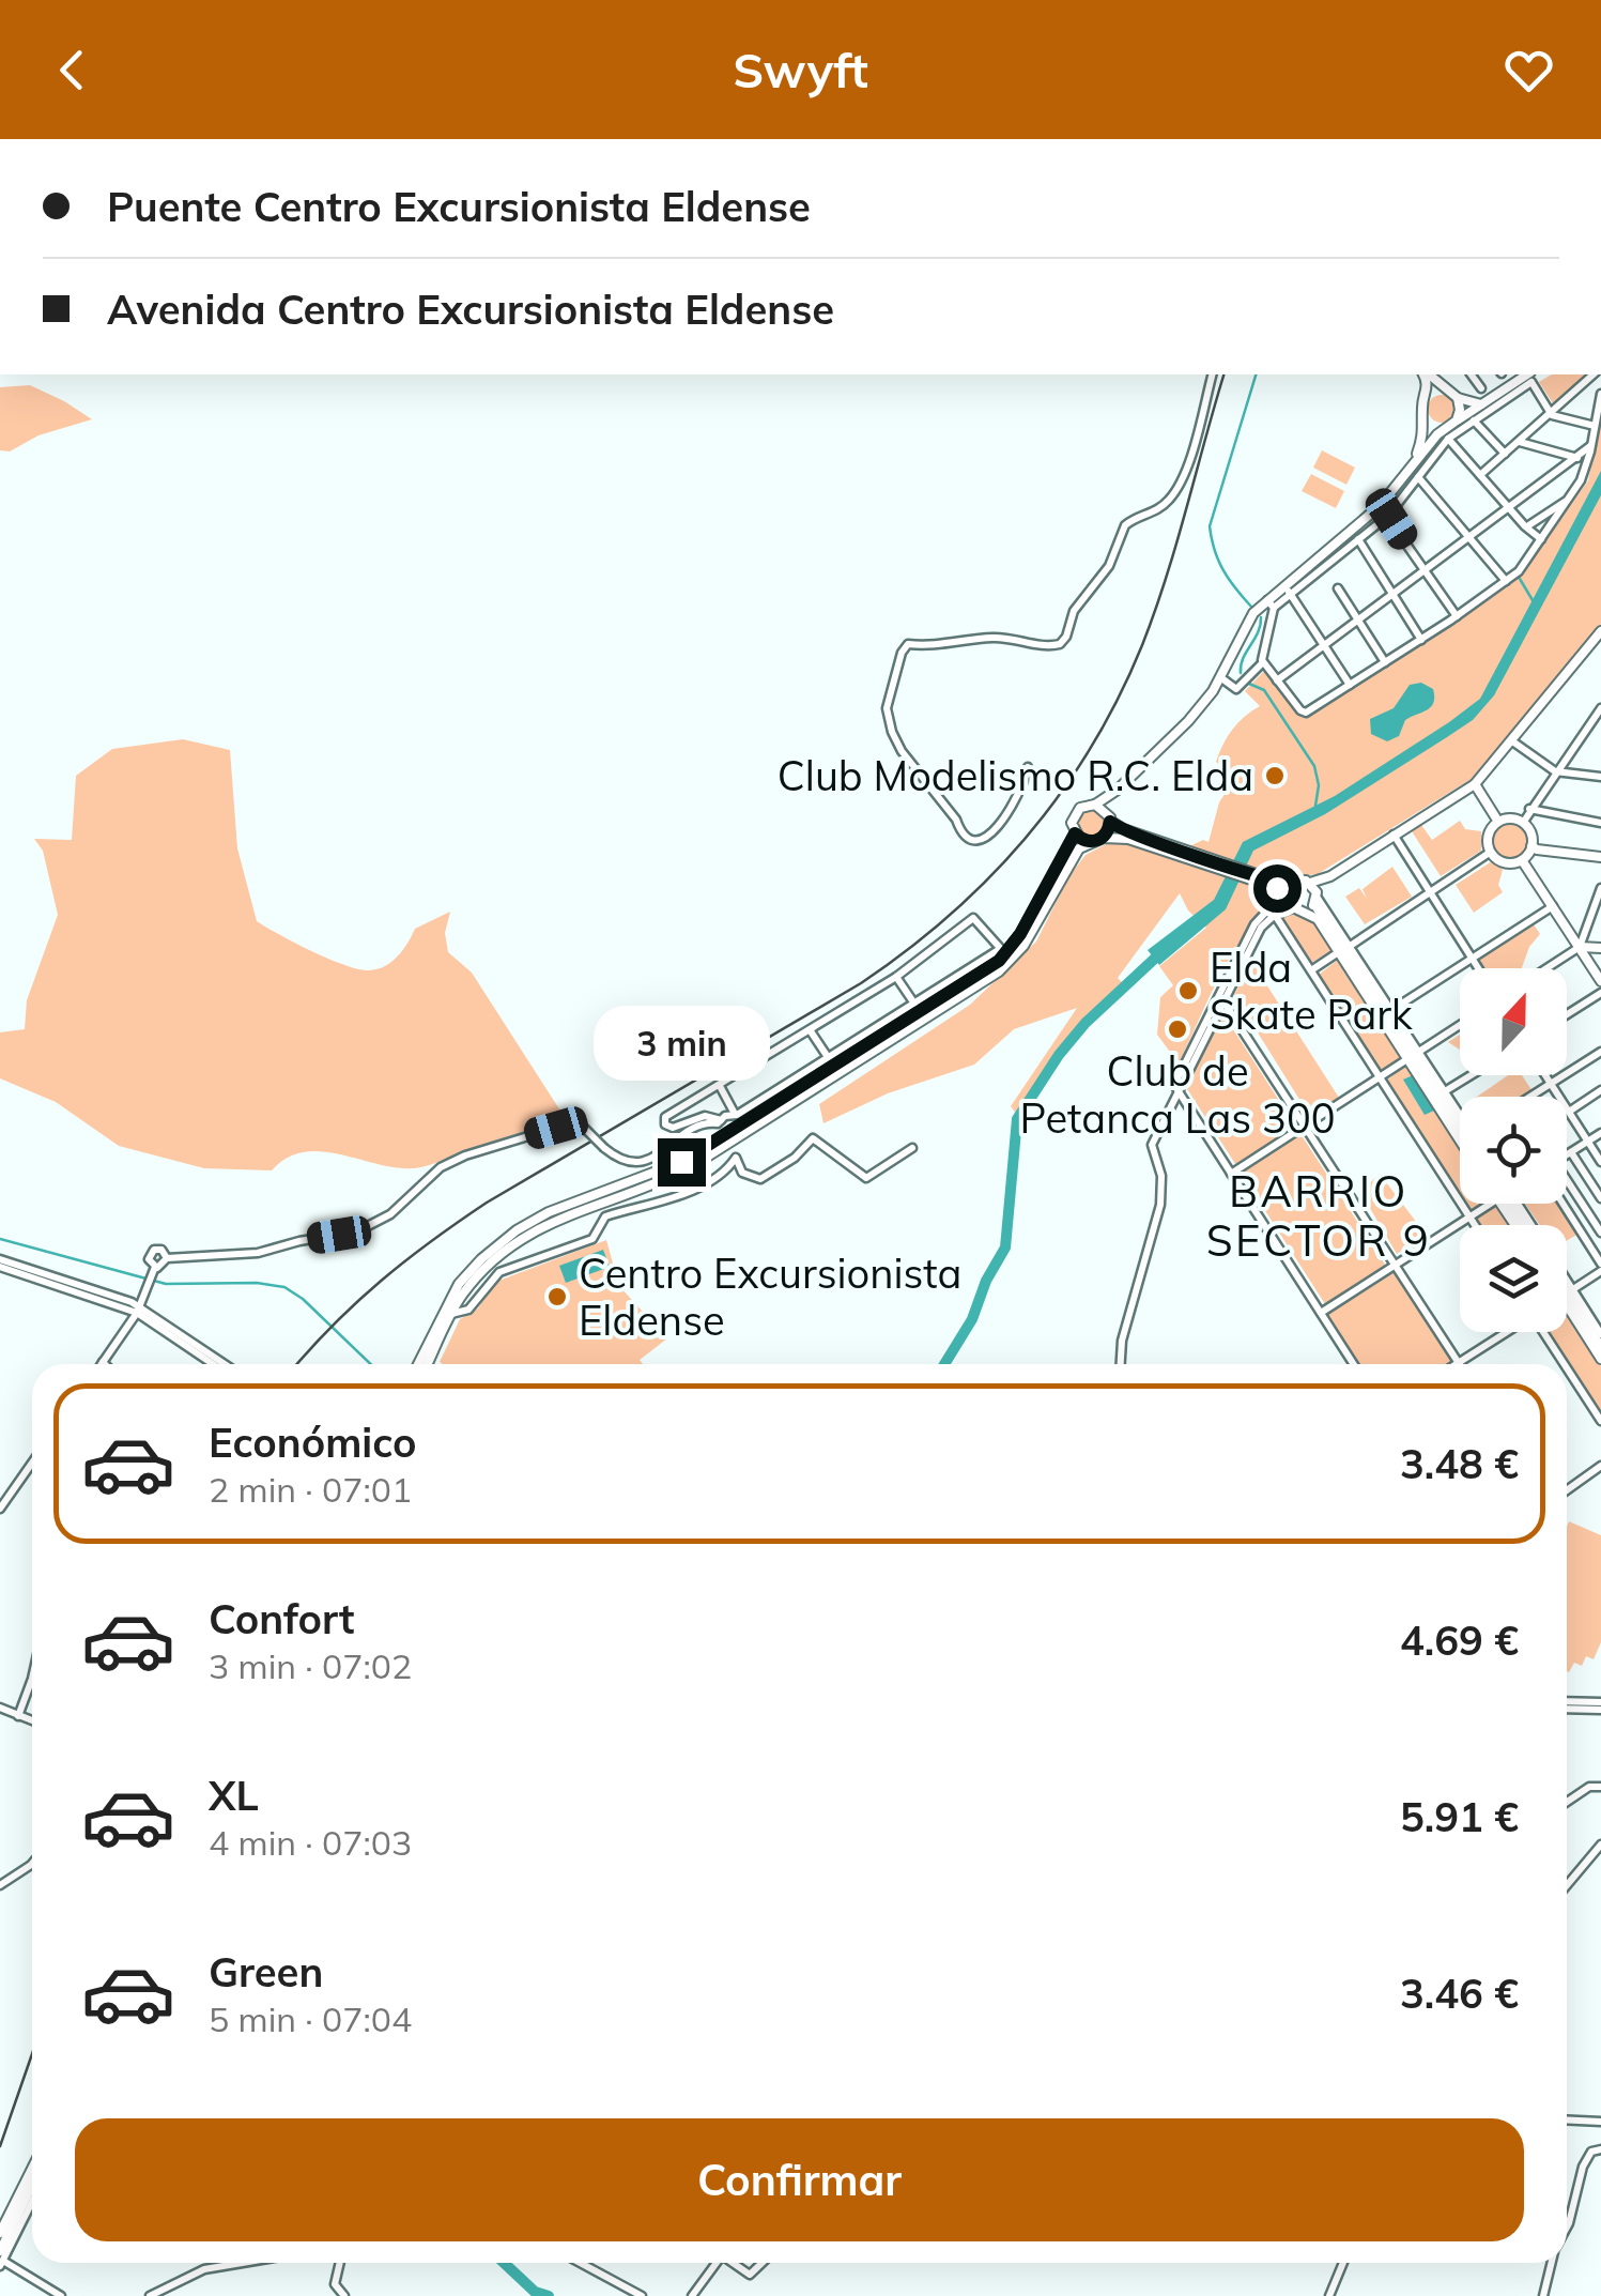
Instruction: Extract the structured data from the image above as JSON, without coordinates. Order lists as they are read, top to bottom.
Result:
{
  "districts": ["BARRIO SECTOR 9"],
  "places": [
    "Club Modelismo R.C. Elda",
    "Elda Skate Park",
    "Club de Petanca Las 300",
    "Centro Excursionista Eldense"
  ],
  "north": "top",
  "page": {
    "header": "Swyft",
    "banner": ["Puente Centro Excursionista Eldense", "Avenida Centro Excursionista Eldense"],
    "bubble": "3 min",
    "list": [
      {
        "name": "Económico",
        "note": "2 min · 07:01",
        "value": "3.48 €"
      },
      {
        "name": "Confort",
        "note": "3 min · 07:02",
        "value": "4.69 €"
      },
      {
        "name": "XL",
        "note": "4 min · 07:03",
        "value": "5.91 €"
      },
      {
        "name": "Green",
        "note": "5 min · 07:04",
        "value": "3.46 €"
      }
    ],
    "buttons": "Confirmar"
  }
}
